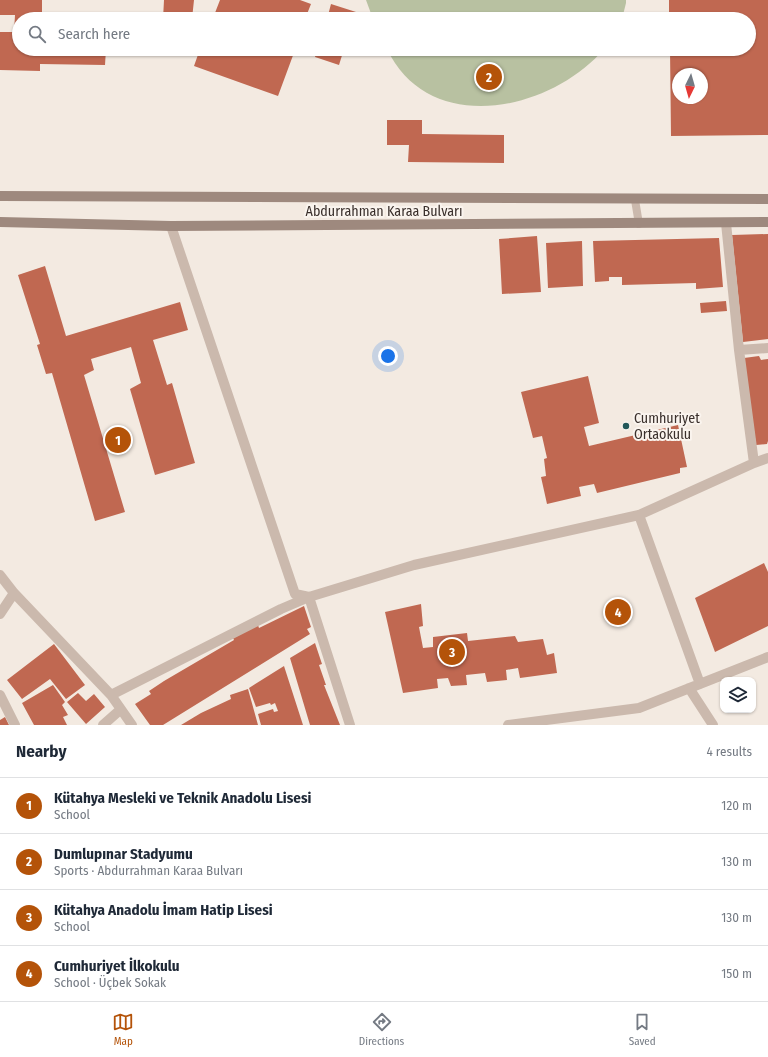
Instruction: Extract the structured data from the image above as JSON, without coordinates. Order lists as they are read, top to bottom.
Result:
{
  "streets": {
    "main road": ["Abdurrahman Karaa Bulvarı"]
  },
  "places": ["Cumhuriyet Ortaokulu"],
  "north": "bottom",
  "page": {
    "search": "Search here",
    "pins": [
      "2",
      "1",
      "4",
      "3"
    ],
    "heading": ["Nearby", "4 results"],
    "list": [
      {
        "mark": "1",
        "name": "Kütahya Mesleki ve Teknik Anadolu Lisesi",
        "note": "School",
        "value": "120 m"
      },
      {
        "mark": "2",
        "name": "Dumlupınar Stadyumu",
        "note": "Sports · Abdurrahman Karaa Bulvarı",
        "value": "130 m"
      },
      {
        "mark": "3",
        "name": "Kütahya Anadolu İmam Hatip Lisesi",
        "note": "School",
        "value": "130 m"
      },
      {
        "mark": "4",
        "name": "Cumhuriyet İlkokulu",
        "note": "School · Üçbek Sokak",
        "value": "150 m"
      }
    ],
    "nav": ["Map", "Directions", "Saved"]
  }
}
